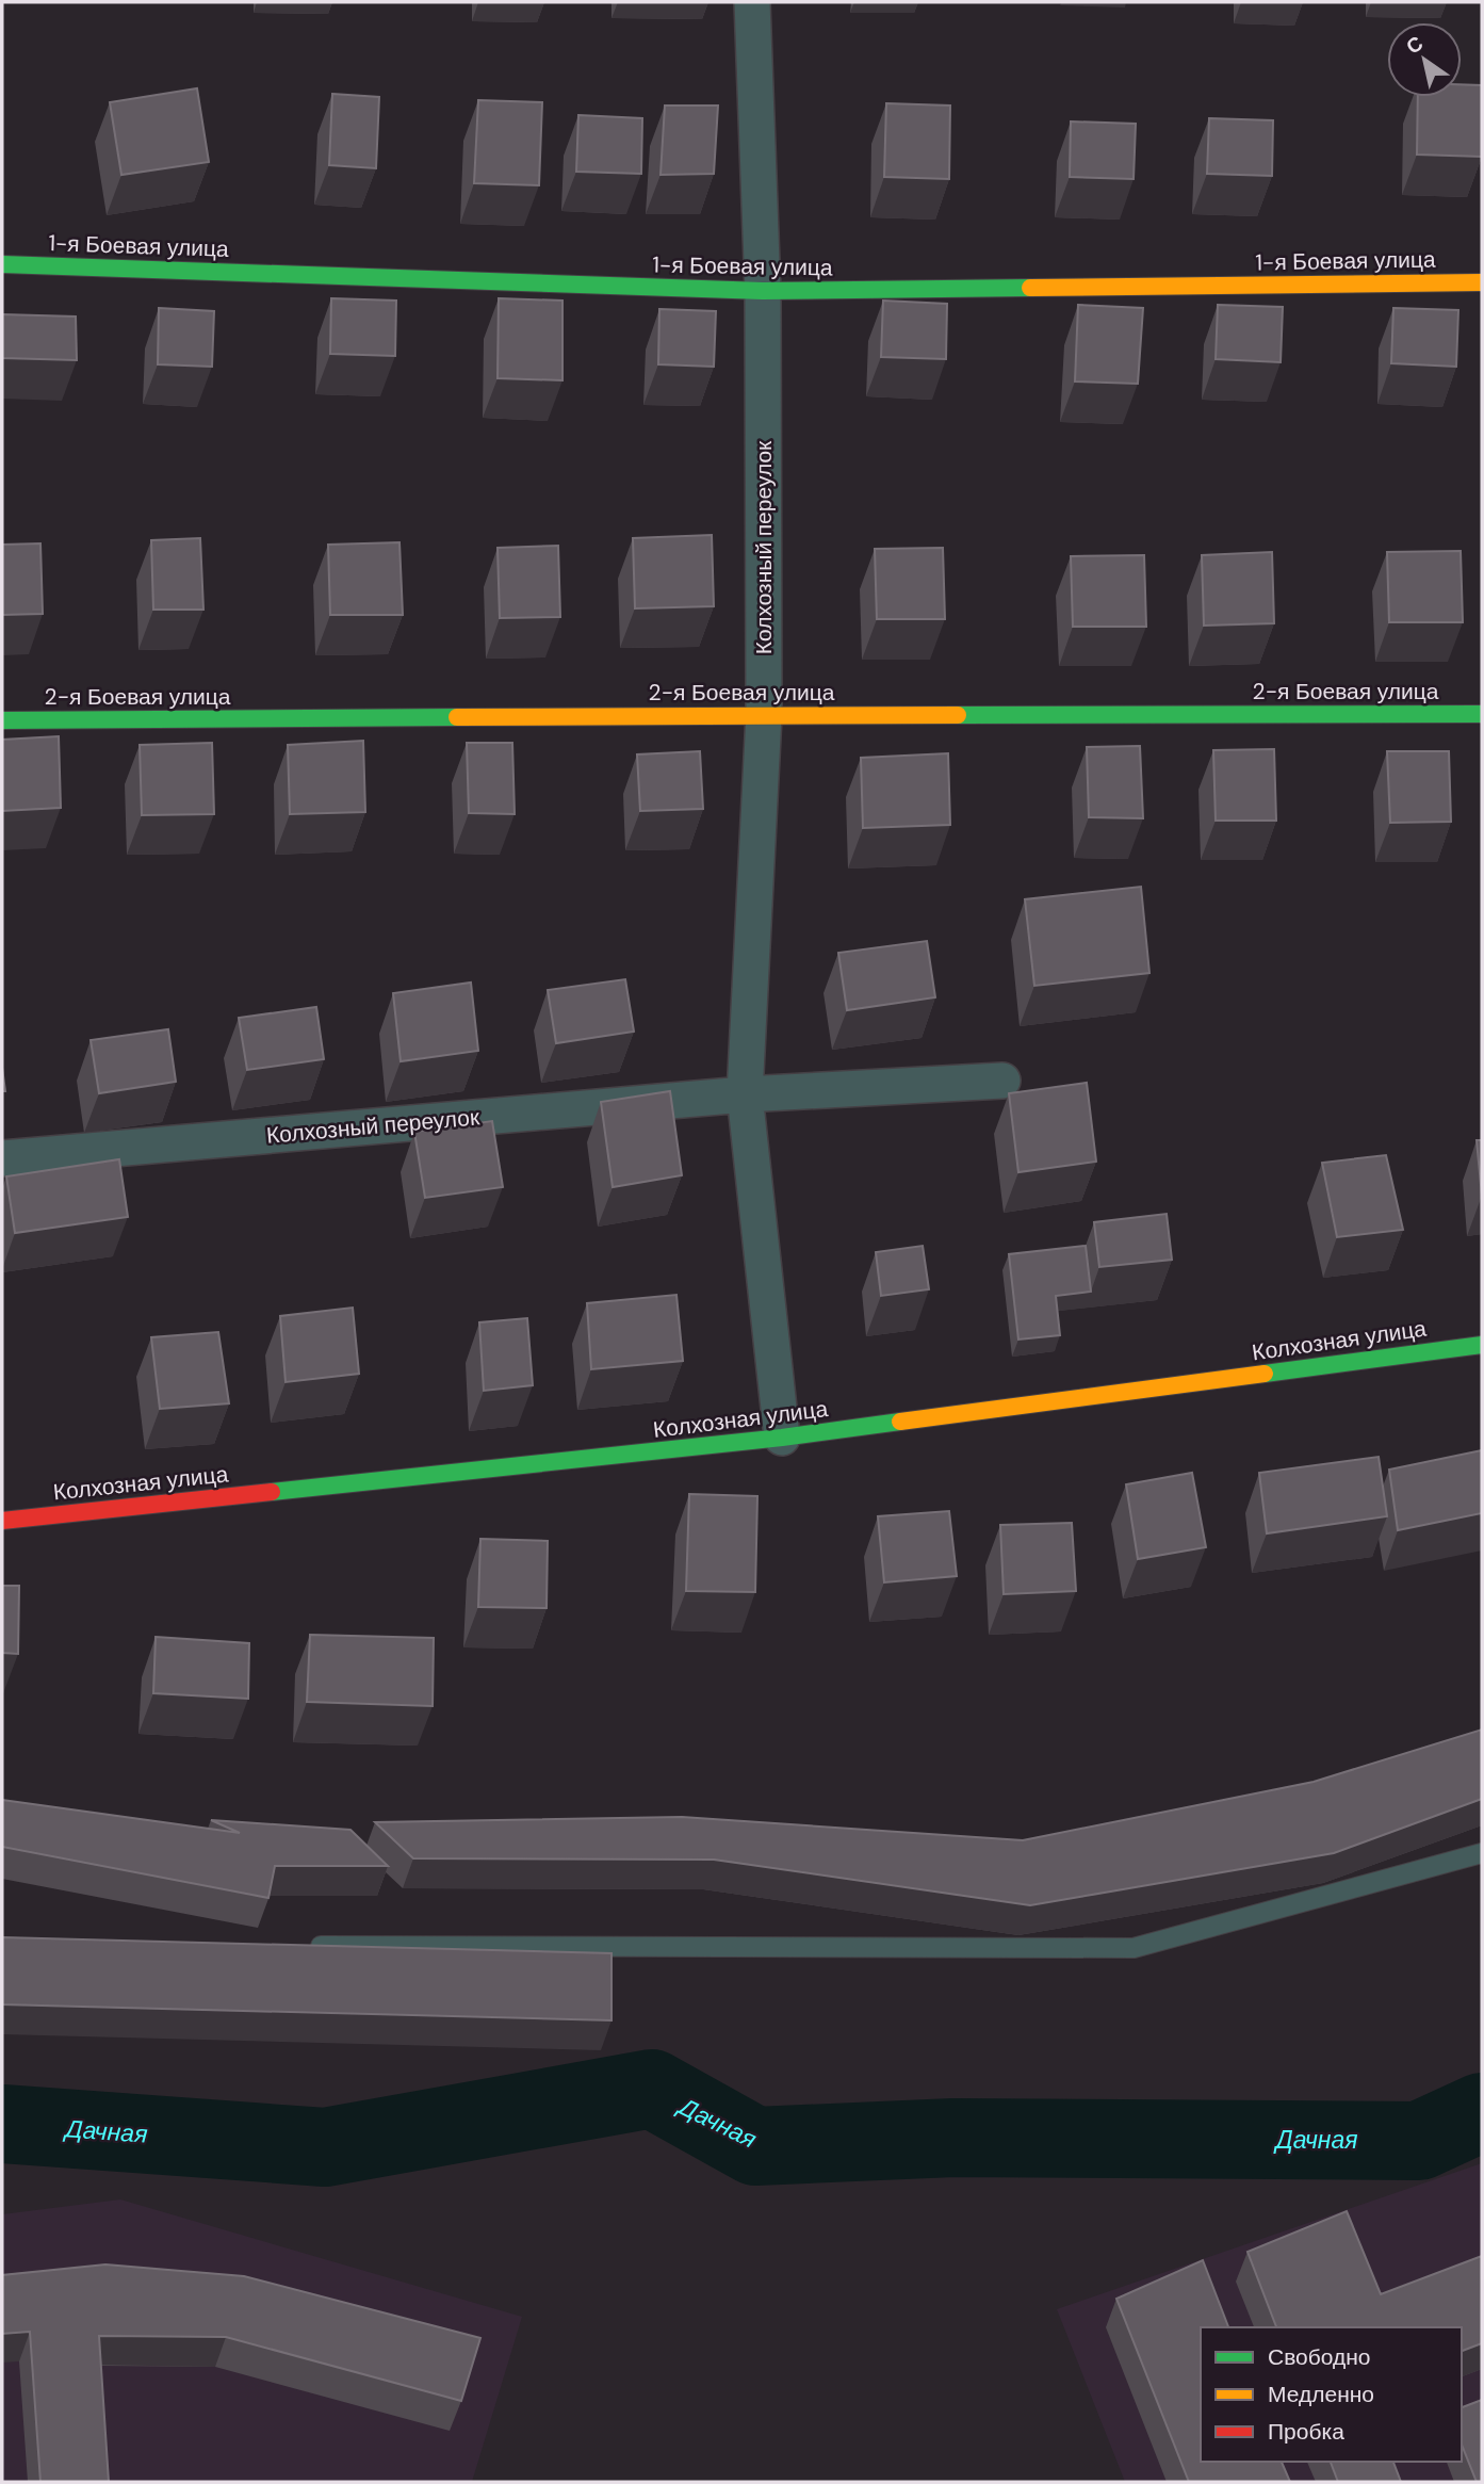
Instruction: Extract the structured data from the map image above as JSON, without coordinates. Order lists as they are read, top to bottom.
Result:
{
  "streets": {
    "street": [
      "1-я Боевая улица",
      "Колхозный переулок",
      "2-я Боевая улица",
      "Колхозная улица"
    ]
  },
  "crossings": [
    ["1-я Боевая улица", "Колхозный переулок"],
    ["Колхозный переулок", "2-я Боевая улица"],
    ["Колхозный переулок", "Колхозная улица"]
  ],
  "water": ["Дачная"],
  "legend": ["Свободно", "Медленно", "Пробка"],
  "north": "top left"
}
